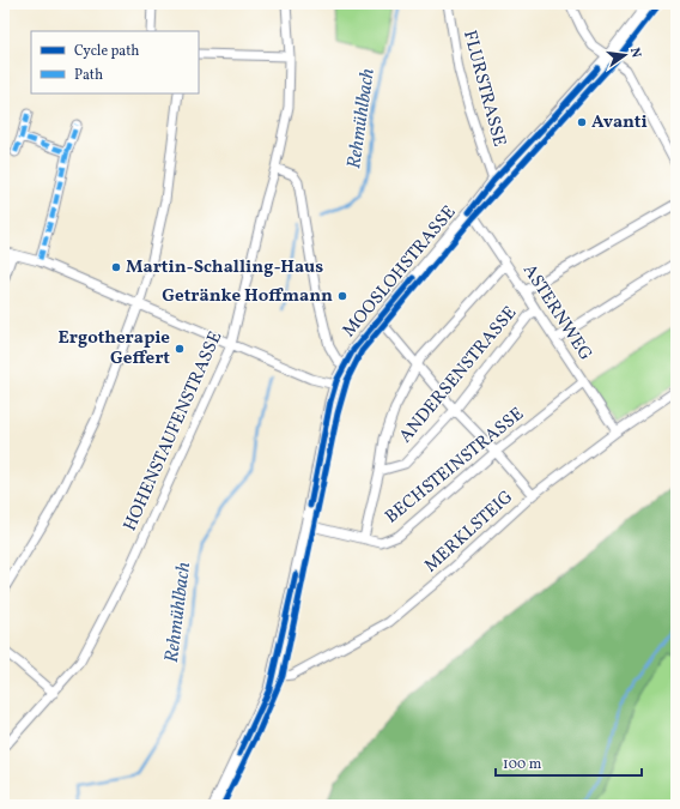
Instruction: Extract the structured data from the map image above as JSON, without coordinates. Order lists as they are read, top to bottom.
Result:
{
  "streets": {
    "street": [
      "FLURSTRASSE",
      "MOOSLOHSTRASSE",
      "ASTERNWEG",
      "ANDERSENSTRASSE",
      "HOHENSTAUFENSTRASSE",
      "BECHSTEINSTRASSE",
      "MERKLSTEIG"
    ]
  },
  "crossings": [
    ["FLURSTRASSE", "MOOSLOHSTRASSE"],
    ["MOOSLOHSTRASSE", "ASTERNWEG"],
    ["MOOSLOHSTRASSE", "BECHSTEINSTRASSE"],
    ["MOOSLOHSTRASSE", "MERKLSTEIG"],
    ["ASTERNWEG", "ANDERSENSTRASSE"],
    ["ASTERNWEG", "BECHSTEINSTRASSE"],
    ["ASTERNWEG", "MERKLSTEIG"]
  ],
  "water": ["Rehmühlbach"],
  "places": [
    "Avanti",
    "Martin-Schalling-Haus",
    "Getränke Hoffmann",
    "Ergotherapie Geffert"
  ],
  "legend": ["Cycle path", "Path"],
  "scale_bar": "100 m",
  "north": "right"
}
